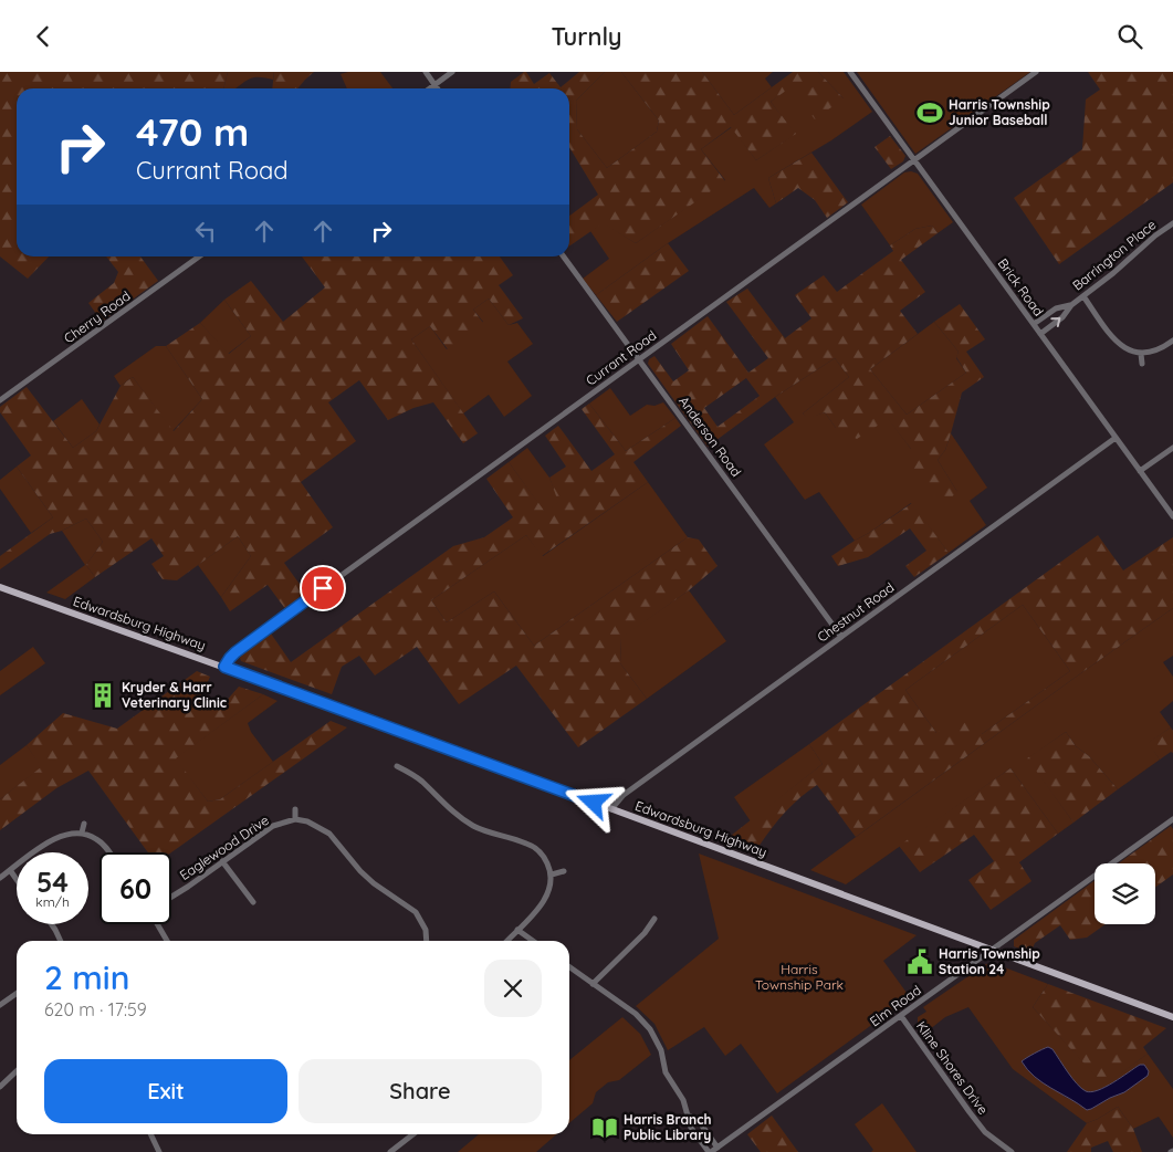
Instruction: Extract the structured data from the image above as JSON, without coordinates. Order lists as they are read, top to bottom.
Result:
{
  "streets": {
    "main road": ["Edwardsburg Highway"],
    "street": [
      "Barrington Place",
      "Brick Road",
      "Cherry Road",
      "Currant Road",
      "Anderson Road",
      "Chestnut Road",
      "Eaglewood Drive",
      "Elm Road",
      "Kline Shores Drive"
    ]
  },
  "crossings": [
    ["Barrington Place", "Brick Road"],
    ["Brick Road", "Currant Road"],
    ["Brick Road", "Chestnut Road"],
    ["Currant Road", "Anderson Road"],
    ["Currant Road", "Edwardsburg Highway"],
    ["Anderson Road", "Chestnut Road"],
    ["Chestnut Road", "Edwardsburg Highway"],
    ["Edwardsburg Highway", "Elm Road"],
    ["Elm Road", "Kline Shores Drive"]
  ],
  "parks": ["Harris Township Park"],
  "places": {
    "sports": ["Harris Township Junior Baseball"],
    "building": ["Kryder & Harr Veterinary Clinic"],
    "public building": ["Harris Township Station 24"],
    "library": ["Harris Branch Public Library"]
  },
  "page": {
    "header": "Turnly",
    "turn": ["470 m", "Currant Road"],
    "speed": "54 km/h",
    "limit": "60",
    "heading": ["2 min", "620 m · 17:59"],
    "buttons": ["Exit", "Share"]
  }
}
